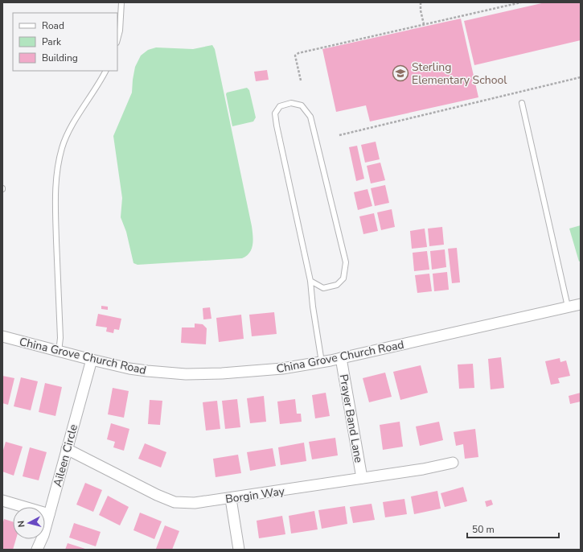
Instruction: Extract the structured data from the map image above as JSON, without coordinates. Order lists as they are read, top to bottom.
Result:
{
  "streets": {
    "street": [
      "China Grove Church Road",
      "Prayer Band Lane",
      "Aileen Circle",
      "Borgin Way"
    ]
  },
  "crossings": [
    ["China Grove Church Road", "Prayer Band Lane"],
    ["China Grove Church Road", "Aileen Circle"],
    ["Prayer Band Lane", "Borgin Way"],
    ["Aileen Circle", "Borgin Way"]
  ],
  "places": {
    "school or university": ["Sterling Elementary School"]
  },
  "legend": ["Road", "Park", "Building"],
  "scale_bar": "50 m",
  "north": "left"
}
